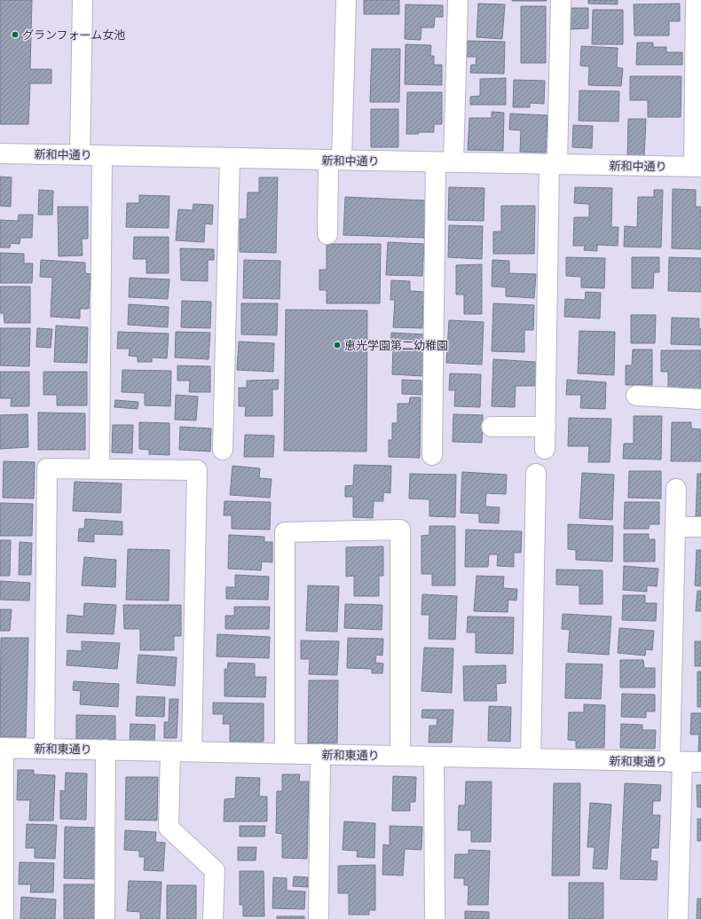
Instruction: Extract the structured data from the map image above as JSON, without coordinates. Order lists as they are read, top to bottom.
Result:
{
  "streets": {
    "street": ["新和中通り", "新和東通り"]
  },
  "places": ["グランフォーム女池", "恵光学園第二幼稚園"]
}
